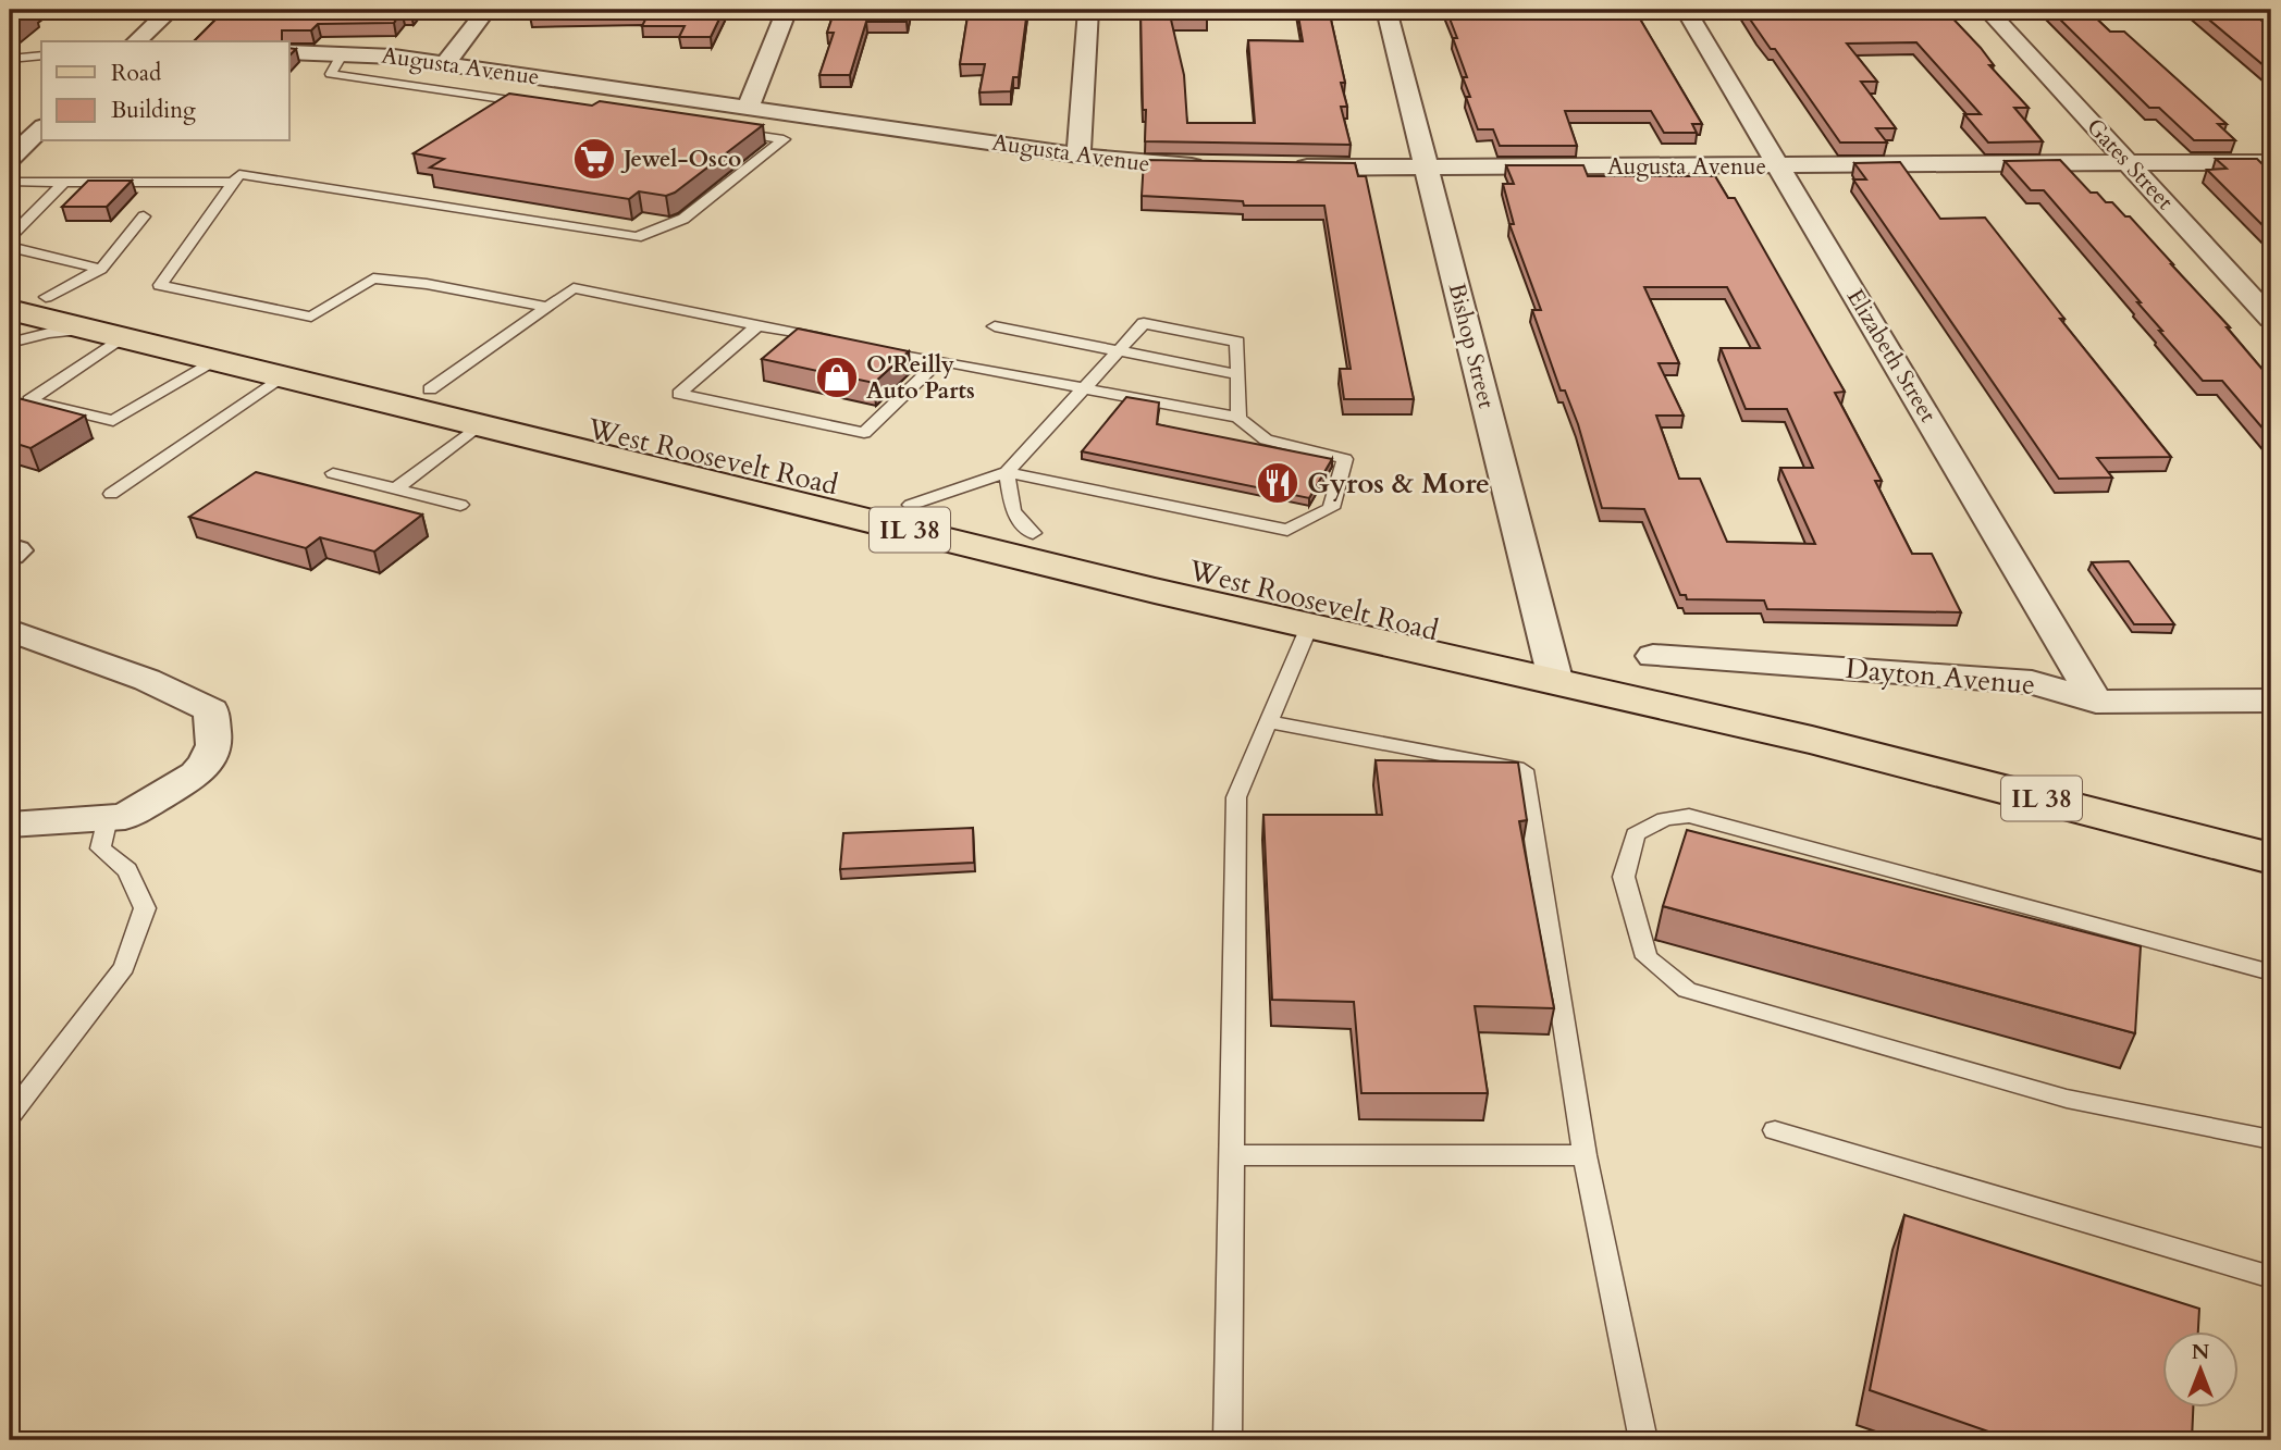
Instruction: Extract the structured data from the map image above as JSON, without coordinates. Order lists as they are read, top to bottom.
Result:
{
  "streets": {
    "main road": ["West Roosevelt Road", "IL 38"],
    "street": [
      "Augusta Avenue",
      "Gates Street",
      "Bishop Street",
      "Elizabeth Street",
      "Dayton Avenue"
    ]
  },
  "crossings": [
    ["Augusta Avenue", "Gates Street"],
    ["Augusta Avenue", "Bishop Street"],
    ["Augusta Avenue", "Elizabeth Street"],
    ["Bishop Street", "West Roosevelt Road"],
    ["Elizabeth Street", "Dayton Avenue"]
  ],
  "places": {
    "supermarket": ["Jewel-Osco"],
    "shop": ["O'Reilly Auto Parts"],
    "restaurant": ["Gyros & More"]
  },
  "legend": ["Road", "Building"],
  "north": "top"
}
